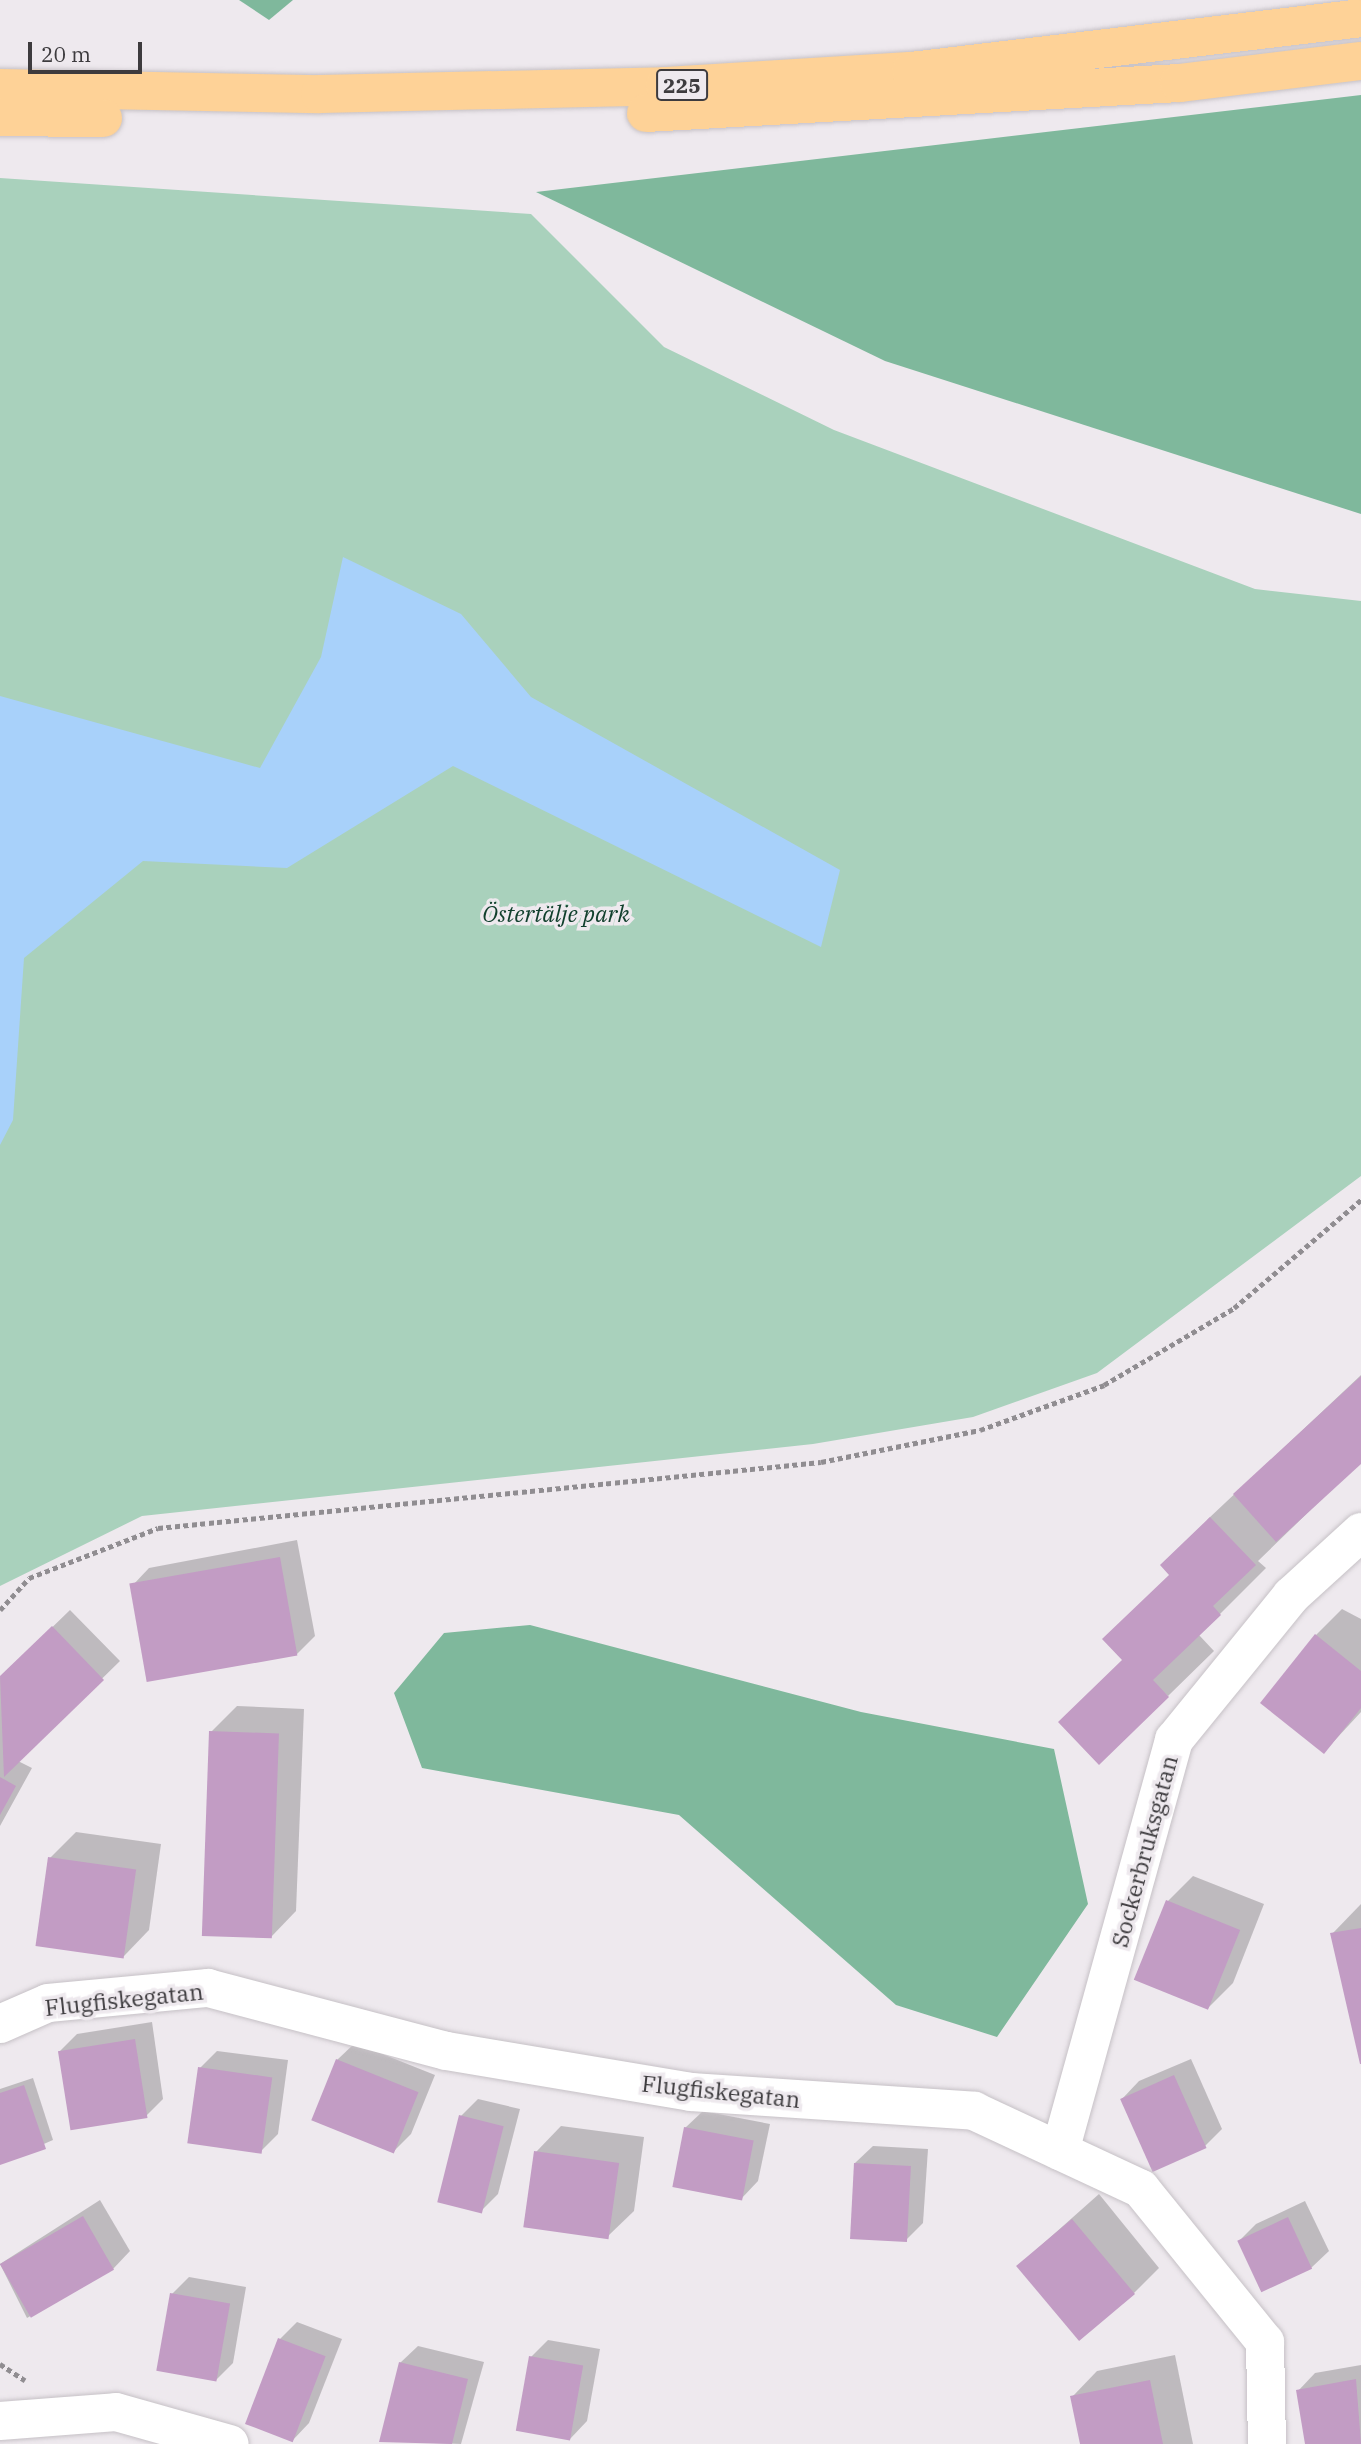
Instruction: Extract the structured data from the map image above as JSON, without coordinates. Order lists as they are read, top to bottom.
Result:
{
  "streets": {
    "main road": ["225"],
    "street": ["Sockerbruksgatan", "Flugfiskegatan"]
  },
  "crossings": [
    ["Sockerbruksgatan", "Flugfiskegatan"]
  ],
  "parks": ["Östertälje park"],
  "scale_bar": "20 m"
}
